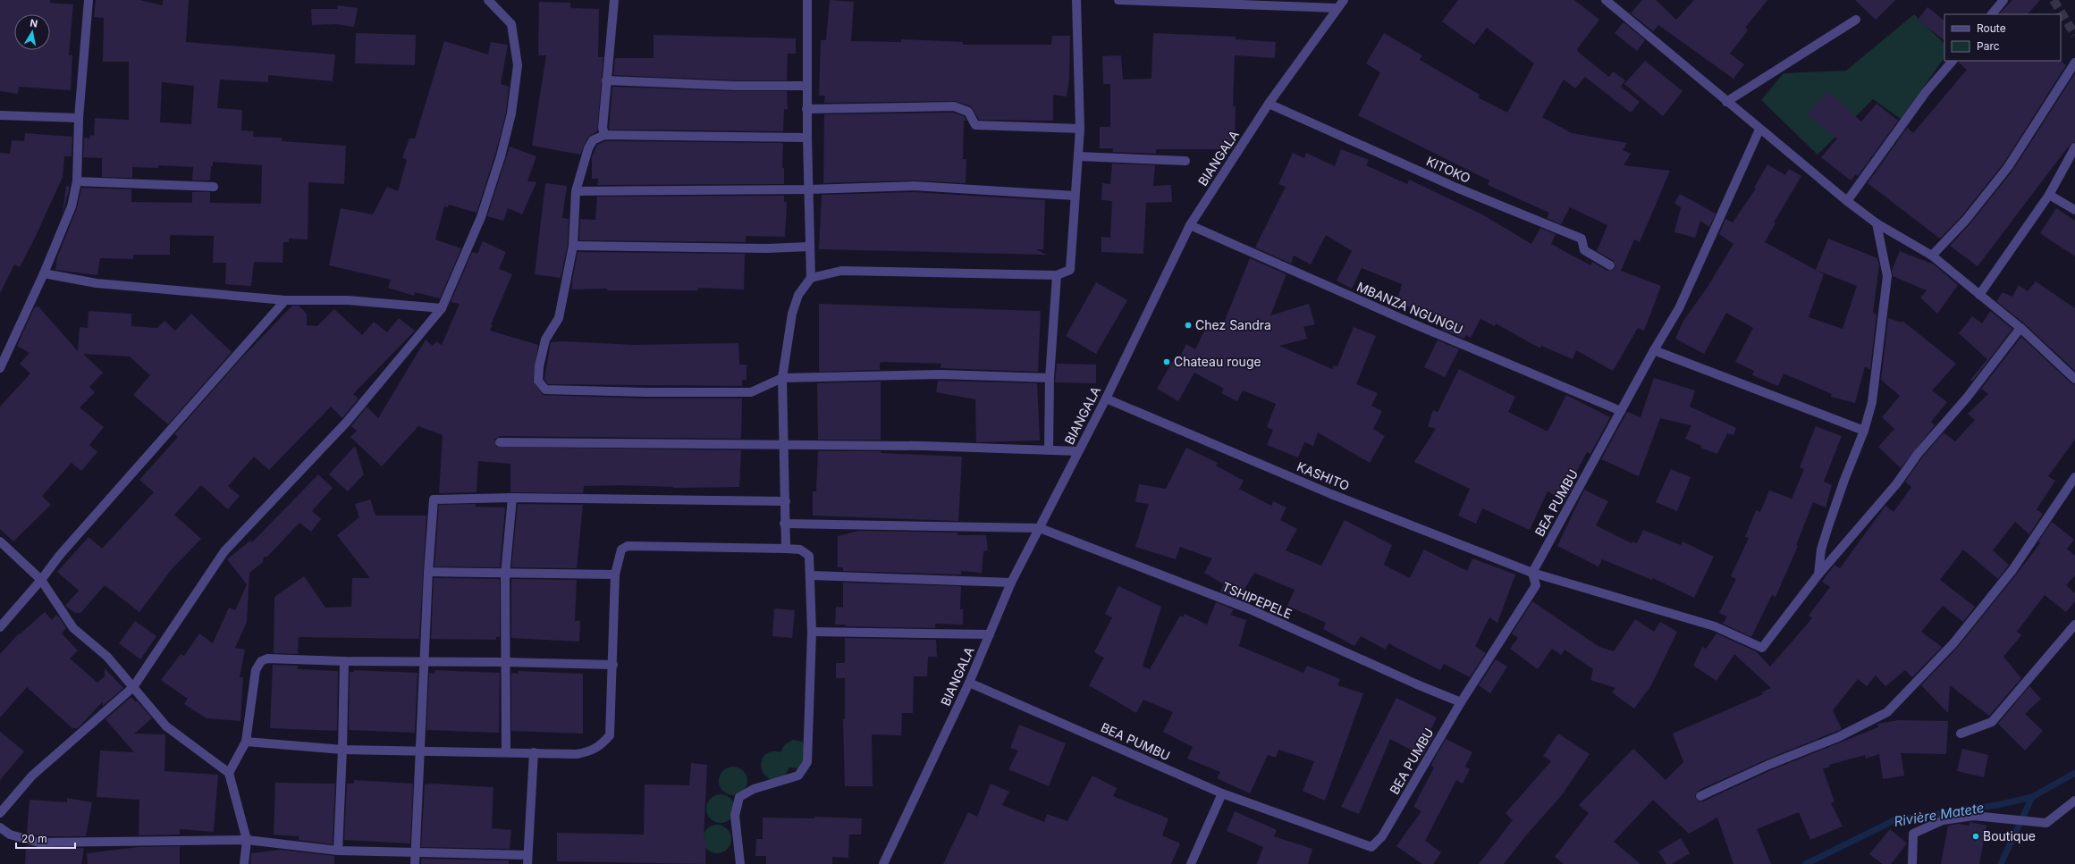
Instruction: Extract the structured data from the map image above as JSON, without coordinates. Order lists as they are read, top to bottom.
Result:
{
  "streets": {
    "street": [
      "BIANGALA",
      "KITOKO",
      "MBANZA NGUNGU",
      "KASHITO",
      "BEA PUMBU",
      "TSHIPEPELE"
    ]
  },
  "crossings": [
    ["BIANGALA", "KITOKO"],
    ["BIANGALA", "MBANZA NGUNGU"],
    ["BIANGALA", "KASHITO"],
    ["BIANGALA", "BEA PUMBU"],
    ["BIANGALA", "TSHIPEPELE"],
    ["MBANZA NGUNGU", "BEA PUMBU"],
    ["KASHITO", "BEA PUMBU"],
    ["BEA PUMBU", "TSHIPEPELE"]
  ],
  "water": ["Rivière Matete"],
  "places": ["Chez Sandra", "Chateau rouge", "Boutique"],
  "legend": ["Route", "Parc"],
  "scale_bar": "20 m",
  "north": "top"
}
